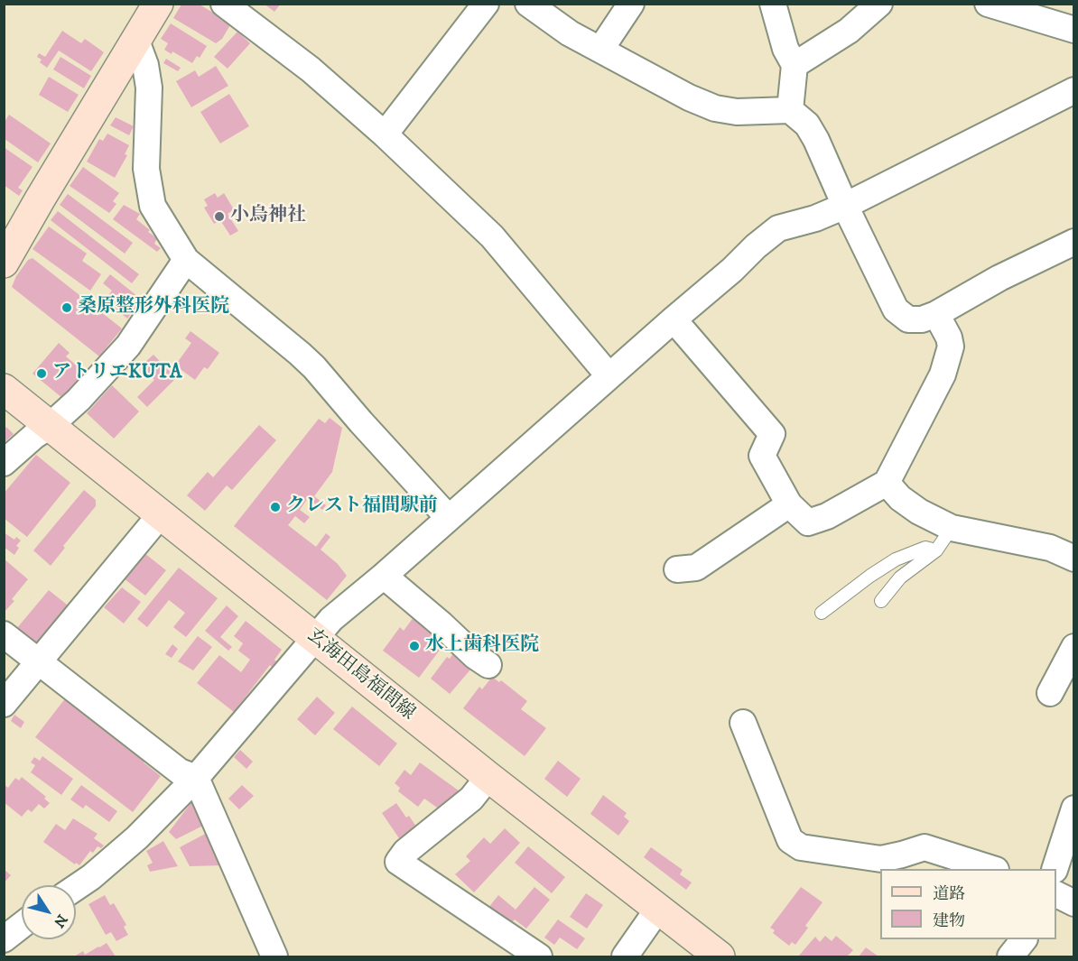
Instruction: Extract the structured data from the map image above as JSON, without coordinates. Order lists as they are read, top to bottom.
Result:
{
  "streets": {
    "main road": ["玄海田島福間線"]
  },
  "places": [
    "小烏神社",
    "桑原整形外科医院",
    "アトリエKUTA",
    "クレスト福間駅前",
    "水上歯科医院"
  ],
  "legend": ["道路", "建物"],
  "north": "bottom right"
}
